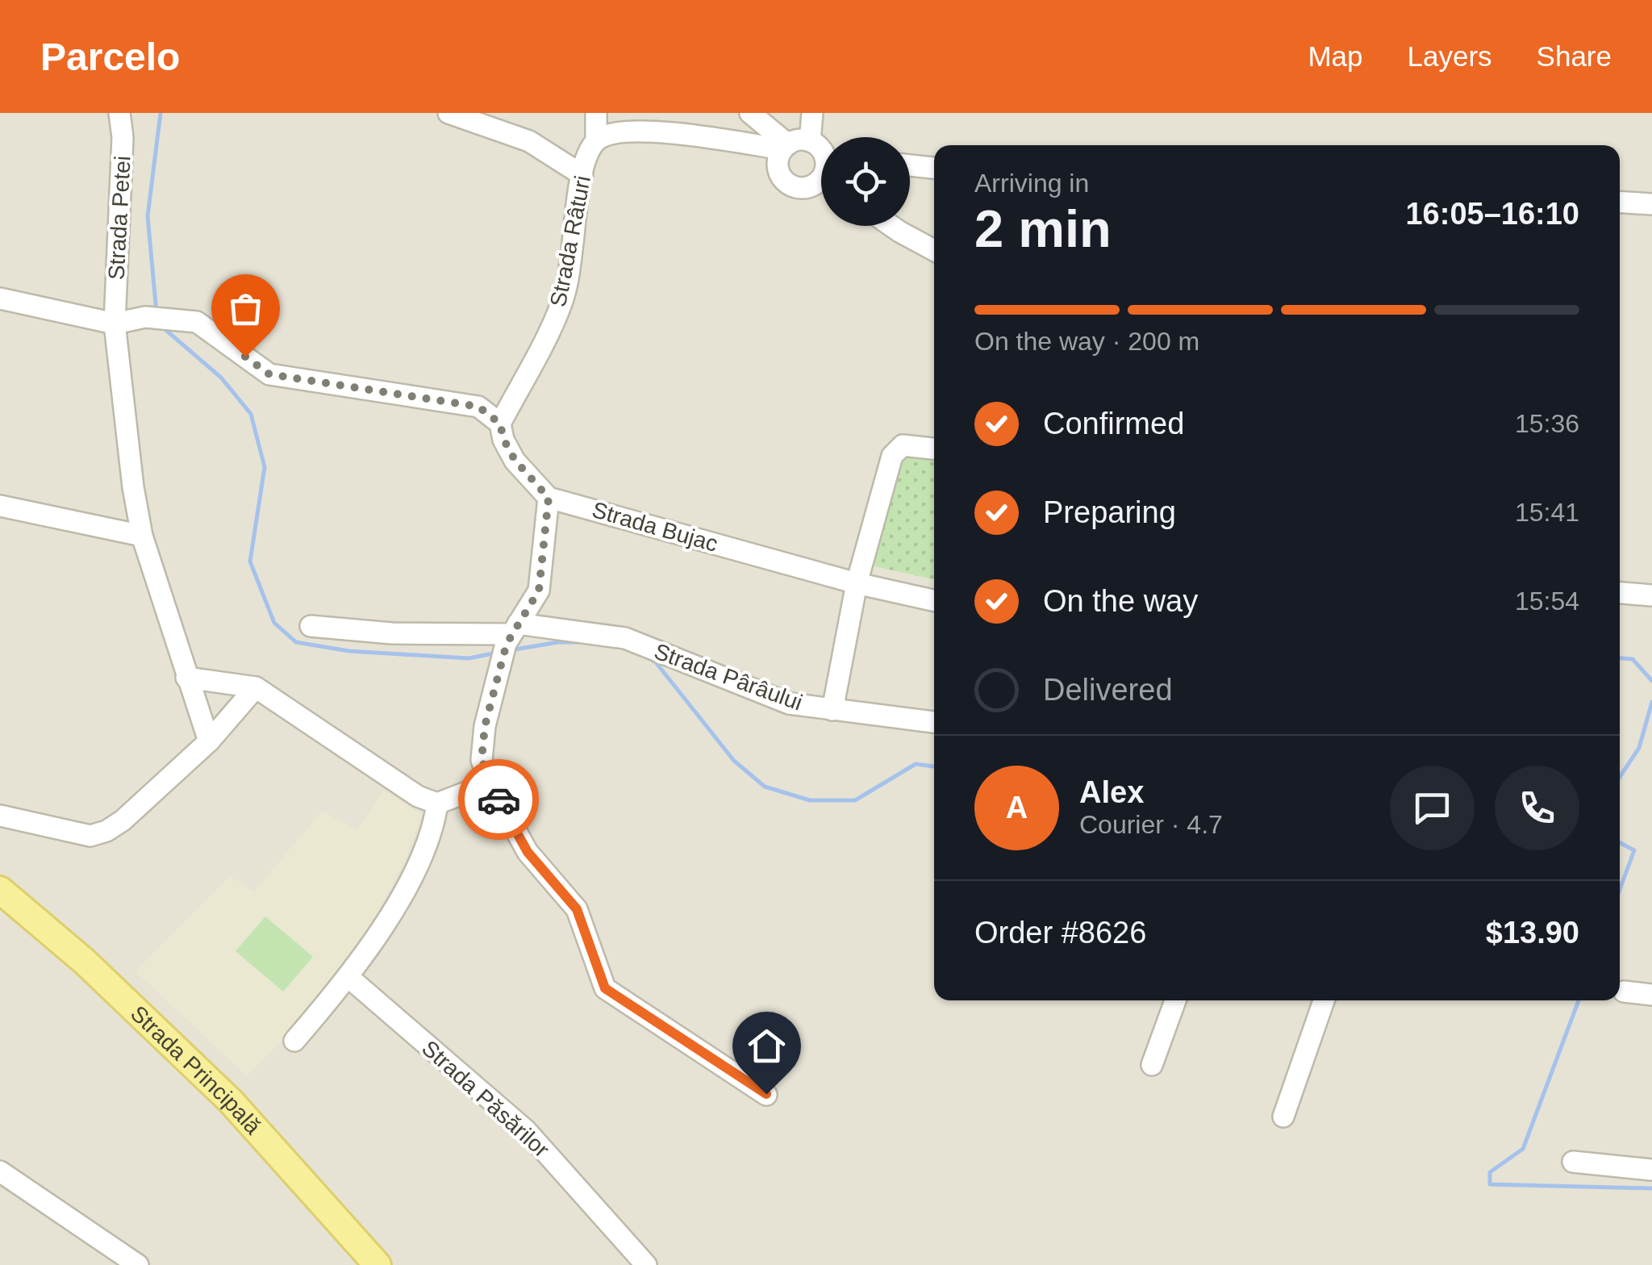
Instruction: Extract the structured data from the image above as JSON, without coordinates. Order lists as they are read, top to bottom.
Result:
{
  "streets": {
    "main road": ["Strada Principală"],
    "street": [
      "Strada Petei",
      "Strada Râturi",
      "Strada Bujac",
      "Strada Pârâului",
      "Strada Păsărilor"
    ]
  },
  "page": {
    "header": "Parcelo",
    "nav": ["Map", "Layers", "Share"],
    "heading": ["2 min", "Arriving in", "16:05–16:10"],
    "panel": [
      "Alex",
      "Courier · 4.7",
      "Order #8626",
      "$13.90"
    ],
    "bar": "On the way · 200 m",
    "list": [
      ["Confirmed", "15:36"],
      ["Preparing", "15:41"],
      ["On the way", "15:54"],
      "Delivered"
    ],
    "round": "A"
  }
}
